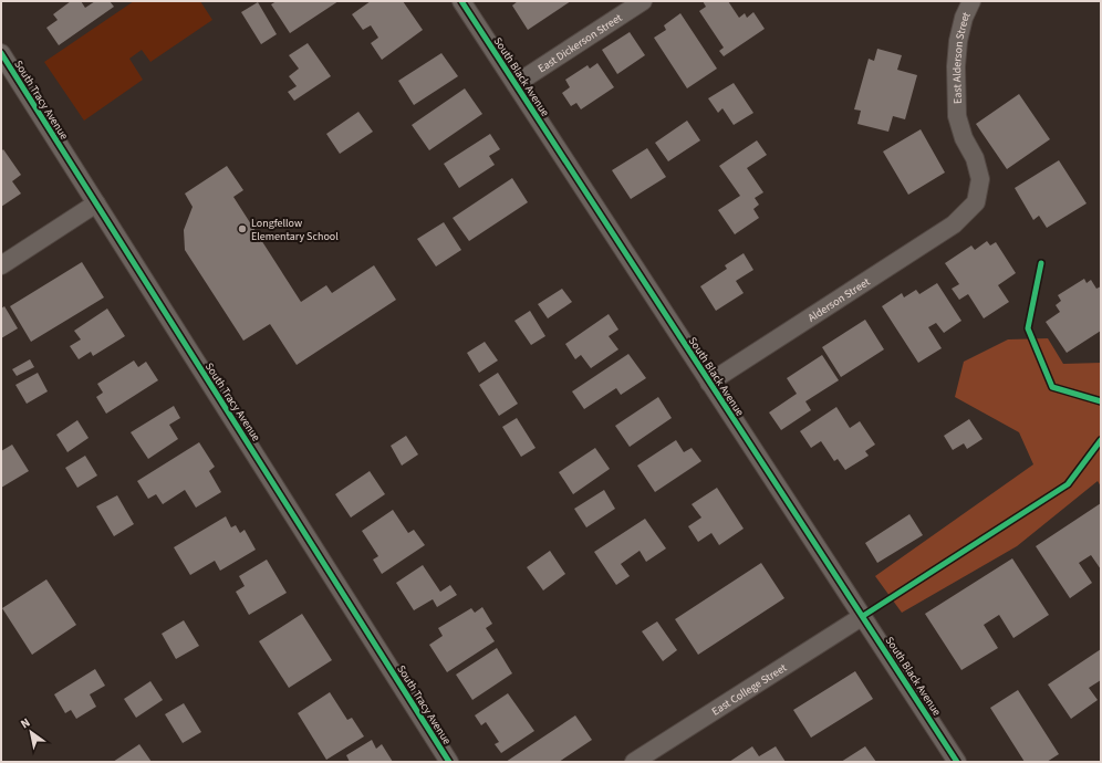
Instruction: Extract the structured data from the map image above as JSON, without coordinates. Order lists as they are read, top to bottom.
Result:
{
  "streets": {
    "street": [
      "East Dickerson Street",
      "East Alderson Street",
      "South Black Avenue",
      "South Tracy Avenue",
      "Alderson Street",
      "East College Street"
    ]
  },
  "crossings": [
    ["East Dickerson Street", "South Black Avenue"],
    ["East Alderson Street", "Alderson Street"],
    ["South Black Avenue", "Alderson Street"],
    ["South Black Avenue", "East College Street"]
  ],
  "places": ["Longfellow Elementary School"],
  "north": "top left"
}
